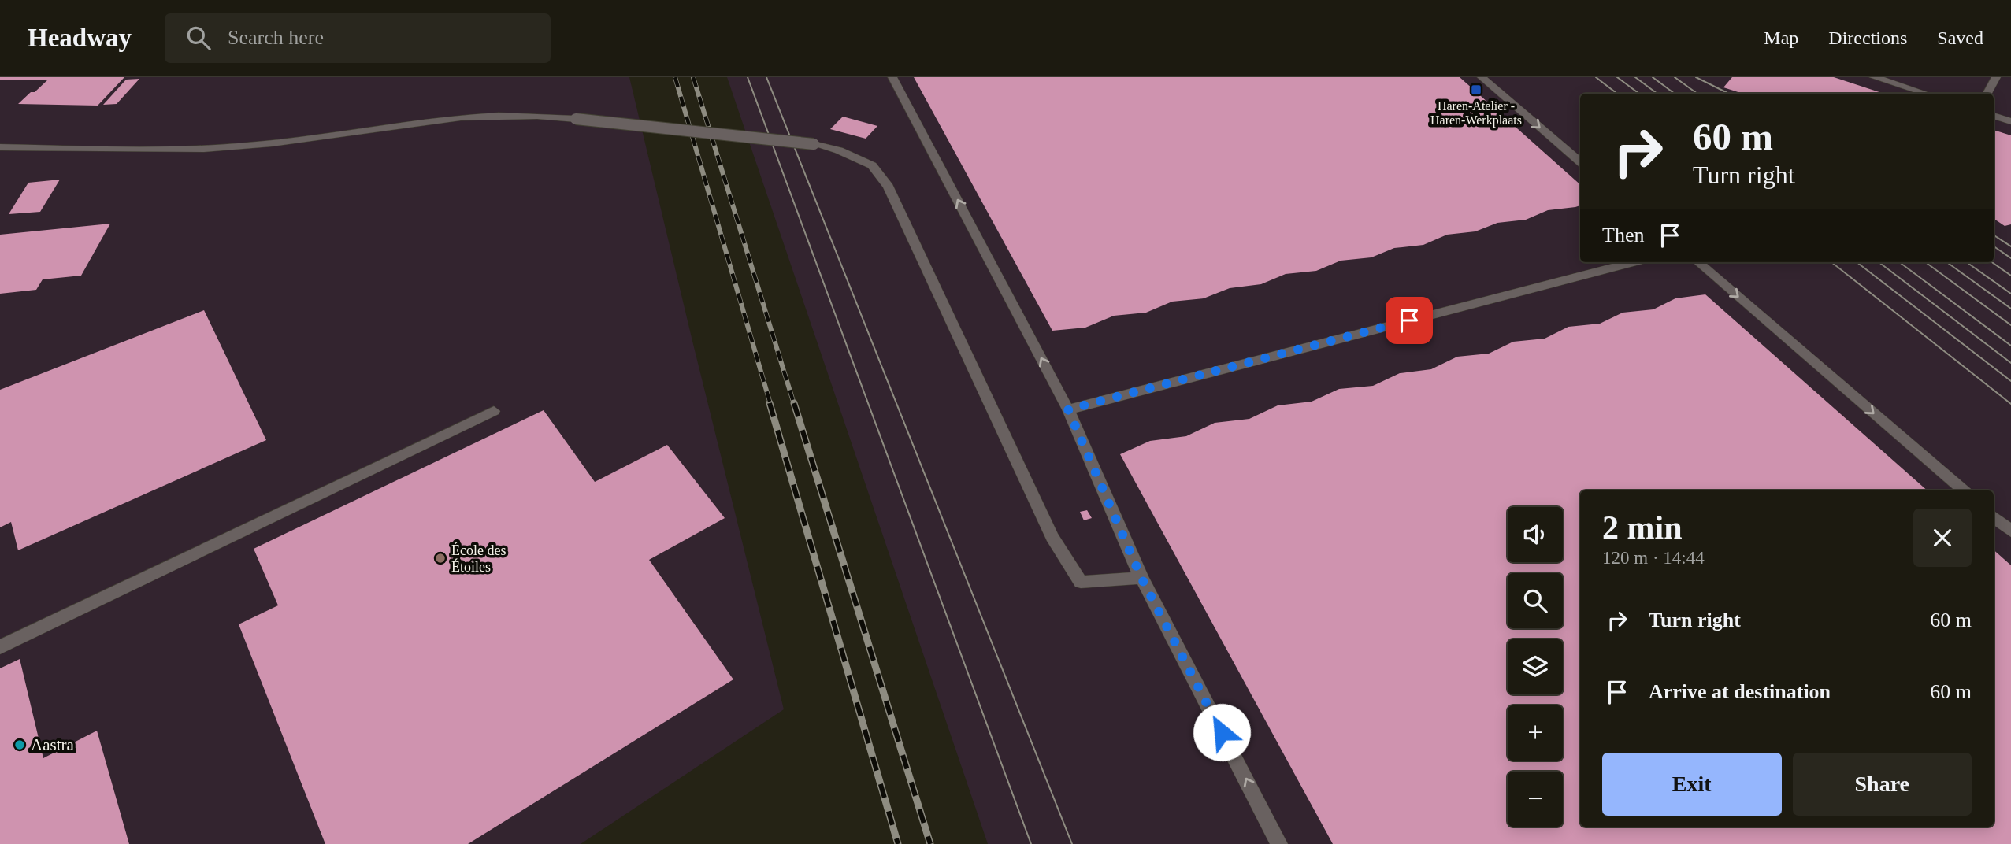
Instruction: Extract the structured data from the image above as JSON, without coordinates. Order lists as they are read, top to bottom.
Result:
{
  "places": {
    "transit": ["Haren-Atelier - Haren-Werkplaats"],
    "other": ["École des Étoiles", "Aastra"]
  },
  "page": {
    "header": "Headway",
    "search": "Search here",
    "nav": ["Map", "Directions", "Saved"],
    "turn": ["60 m", "Turn right"],
    "then": "Then",
    "heading": ["2 min", "120 m · 14:44"],
    "map_buttons": ["+", "−"],
    "list": [
      {
        "name": "Turn right",
        "value": "60 m"
      },
      {
        "name": "Arrive at destination",
        "value": "60 m"
      }
    ],
    "buttons": ["Exit", "Share"]
  }
}
